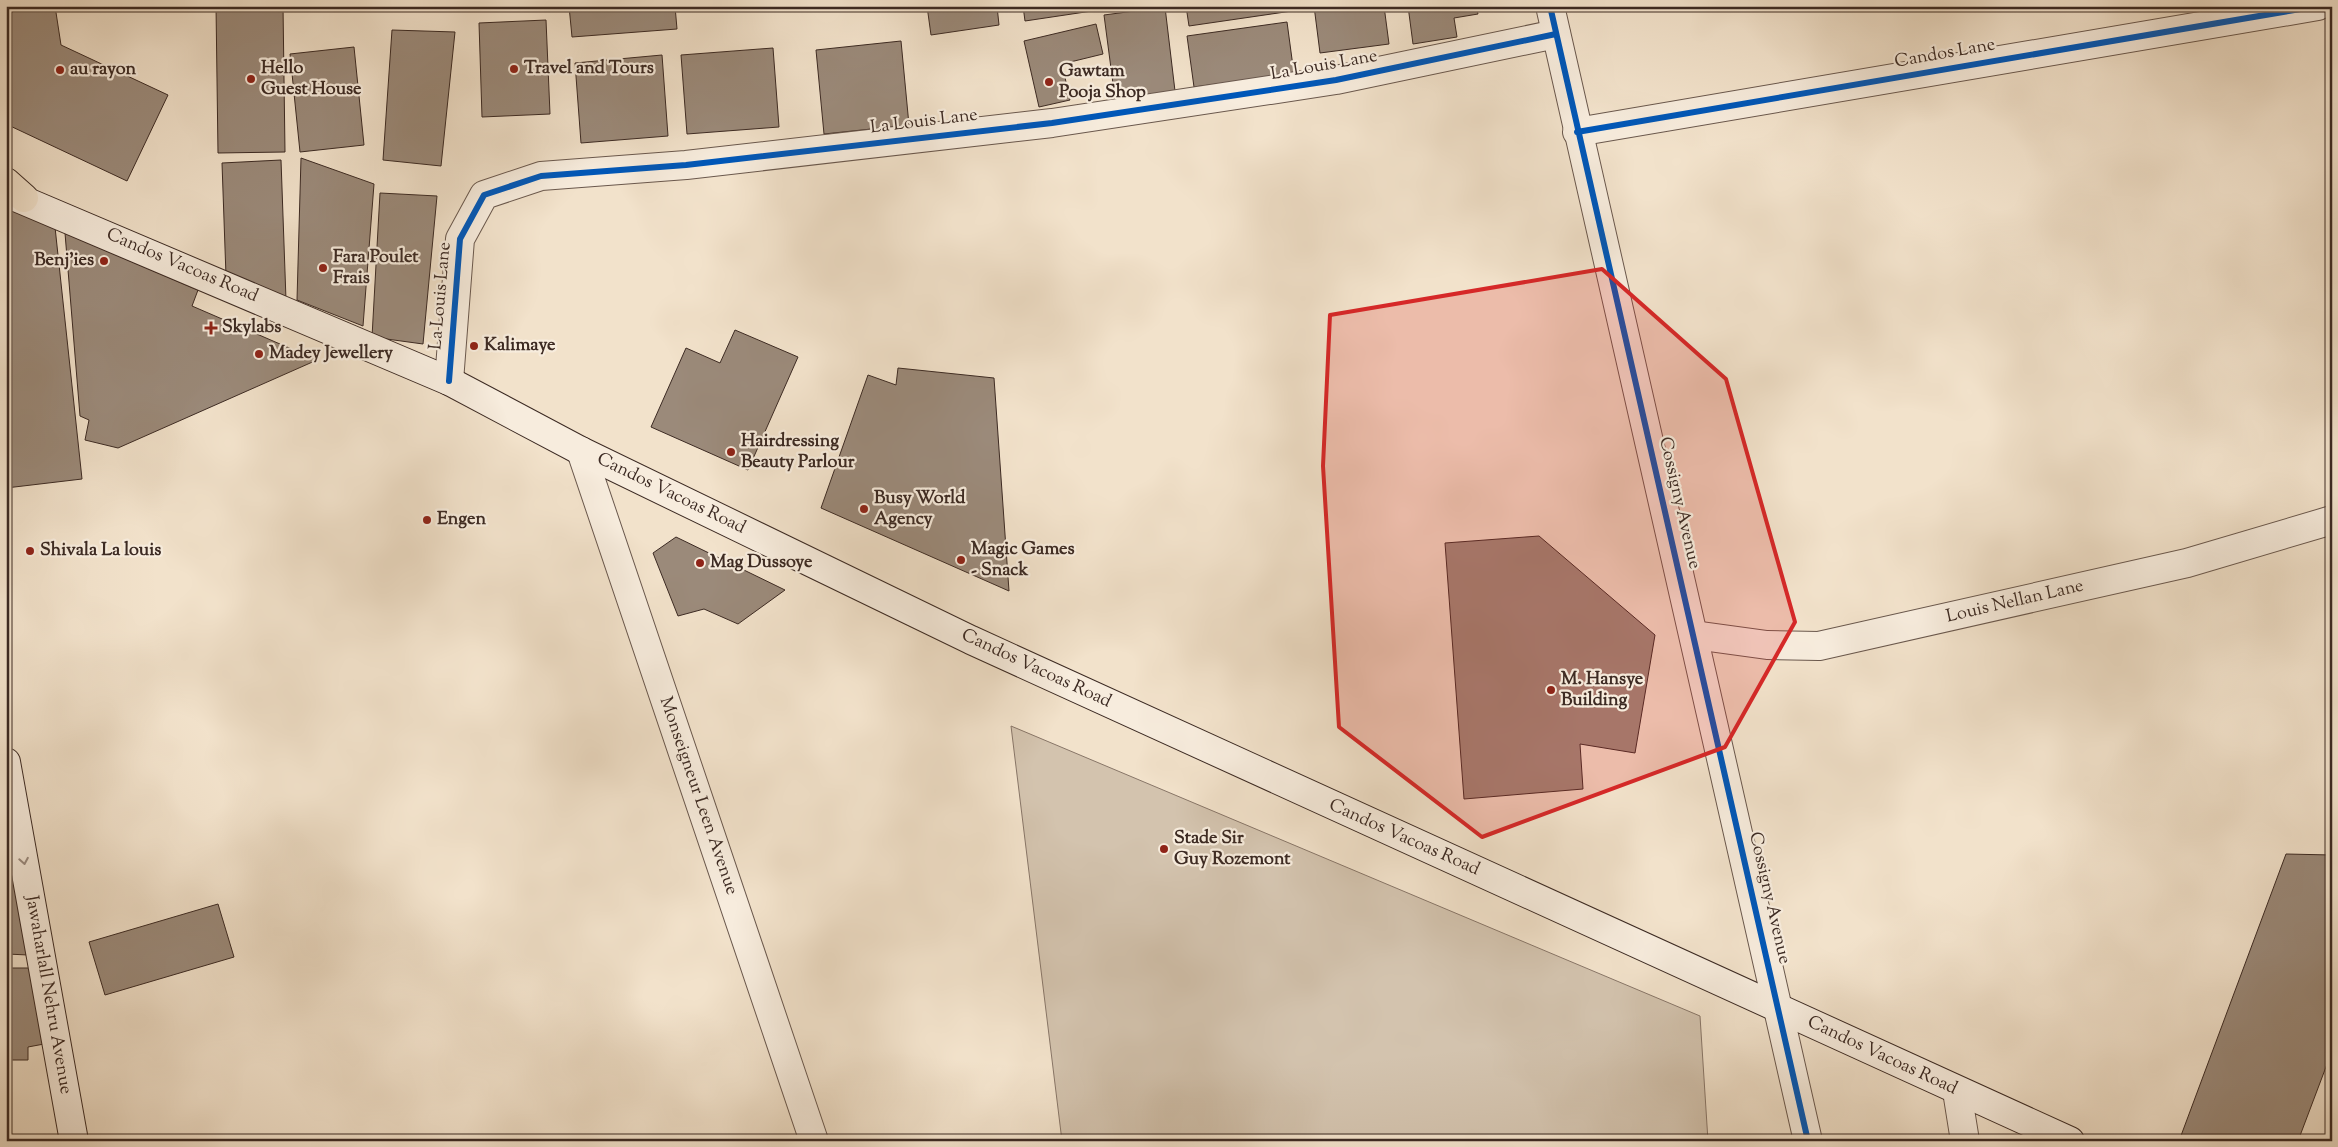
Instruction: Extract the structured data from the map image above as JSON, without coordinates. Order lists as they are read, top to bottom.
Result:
{
  "streets": {
    "street": [
      "Candos Lane",
      "La Louis Lane",
      "Candos Vacoas Road",
      "Cossigny Avenue",
      "Louis Nellan Lane",
      "Monseigneur Leen Avenue",
      "Jawaharlall Nehru Avenue"
    ]
  },
  "crossings": [
    ["Candos Lane", "Cossigny Avenue"],
    ["La Louis Lane", "Candos Vacoas Road"],
    ["La Louis Lane", "Cossigny Avenue"],
    ["Candos Vacoas Road", "Cossigny Avenue"],
    ["Candos Vacoas Road", "Monseigneur Leen Avenue"],
    ["Cossigny Avenue", "Louis Nellan Lane"]
  ],
  "one_way": ["Jawaharlall Nehru Avenue"],
  "places": {
    "other": [
      "Travel and Tours",
      "au rayon",
      "Hello Guest House",
      "Gawtam Pooja Shop",
      "Benj'ies",
      "Fara Poulet Frais",
      "Kalimaye",
      "Madey Jewellery",
      "Hairdressing Beauty Parlour",
      "Busy World Agency",
      "Engen",
      "Shivala La louis",
      "Magic Games - Snack",
      "Mag Dussoye",
      "M. Hansye Building",
      "Stade Sir Guy Rozemont"
    ],
    "health": ["Skylabs"]
  }
}
